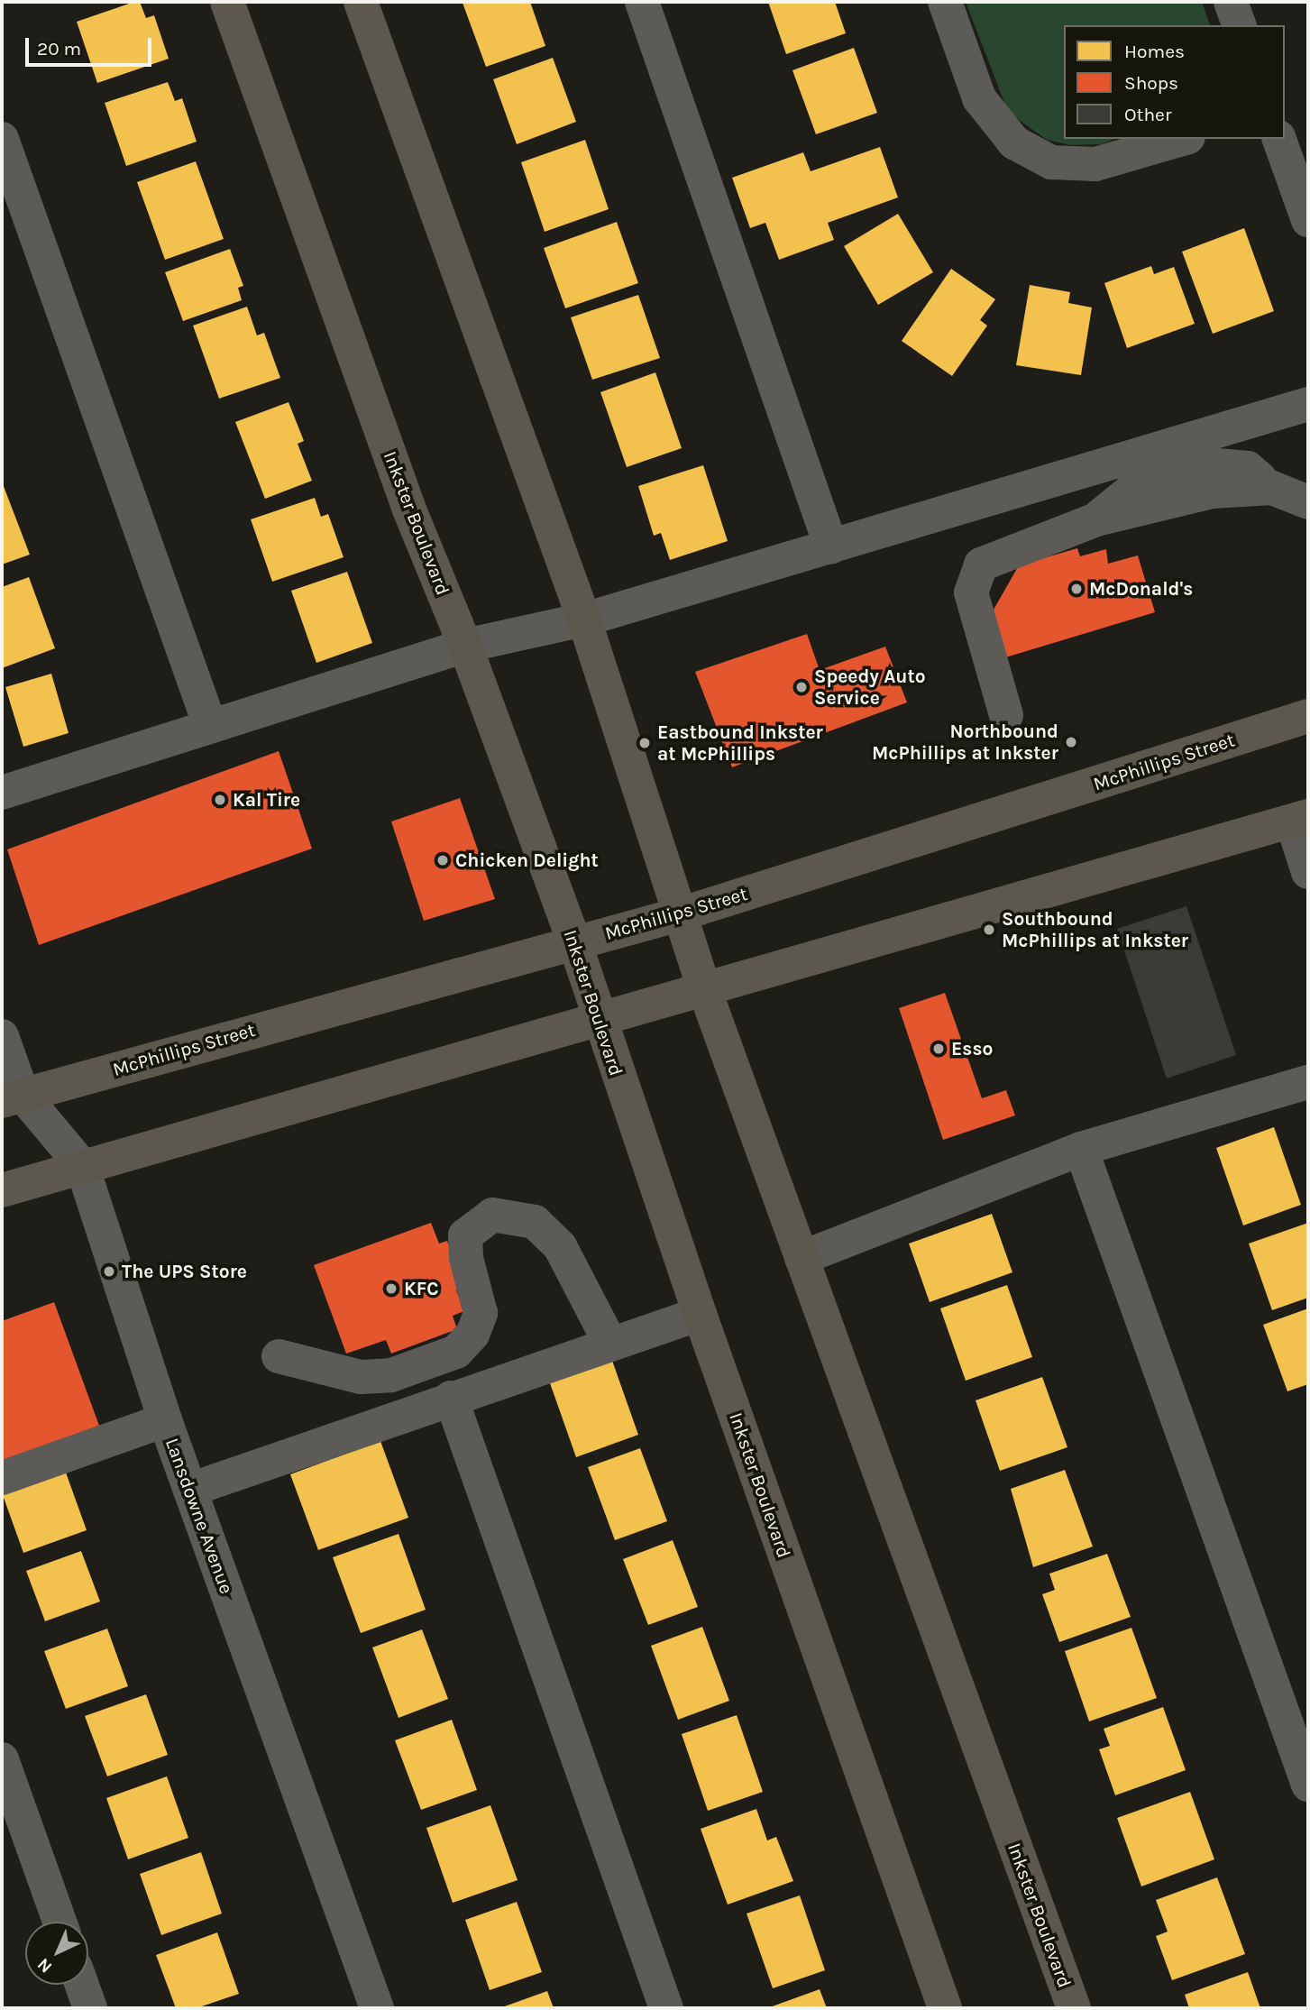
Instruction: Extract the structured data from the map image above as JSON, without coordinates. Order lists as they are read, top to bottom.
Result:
{
  "streets": {
    "main road": ["Inkster Boulevard", "McPhillips Street"],
    "street": ["Lansdowne Avenue"]
  },
  "crossings": [
    ["Inkster Boulevard", "McPhillips Street"],
    ["McPhillips Street", "Lansdowne Avenue"]
  ],
  "places": [
    "McDonald's",
    "Speedy Auto Service",
    "Northbound McPhillips at Inkster",
    "Eastbound Inkster at McPhillips",
    "Kal Tire",
    "Chicken Delight",
    "Southbound McPhillips at Inkster",
    "Esso",
    "The UPS Store",
    "KFC"
  ],
  "legend": ["Homes", "Shops", "Other"],
  "scale_bar": "20 m",
  "north": "bottom left"
}
